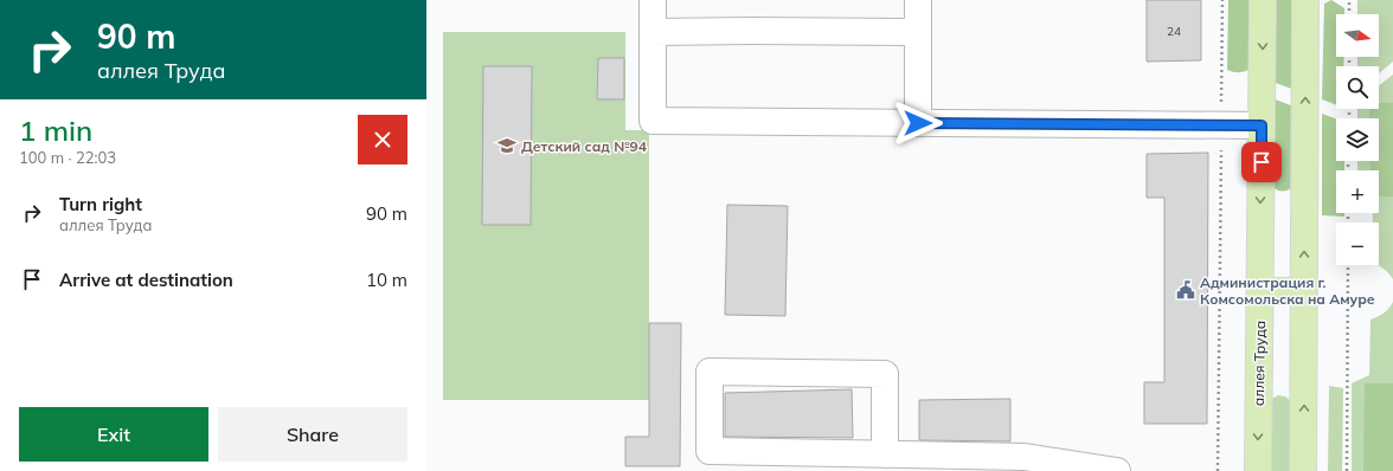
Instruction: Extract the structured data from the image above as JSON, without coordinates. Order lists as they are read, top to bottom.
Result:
{
  "streets": {
    "main road": ["аллея Труда"]
  },
  "places": {
    "school or university": ["Детский сад №94"],
    "public building": ["Администрация г. Комсомольска на Амуре"]
  },
  "house_numbers": ["24"],
  "north": "right",
  "page": {
    "turn": ["90 m", "аллея Труда"],
    "map_buttons": ["+", "−"],
    "heading": ["1 min", "100 m · 22:03"],
    "list": [
      {
        "name": "Turn right",
        "note": "аллея Труда",
        "value": "90 m"
      },
      {
        "name": "Arrive at destination",
        "value": "10 m"
      }
    ],
    "buttons": ["Exit", "Share"]
  }
}
